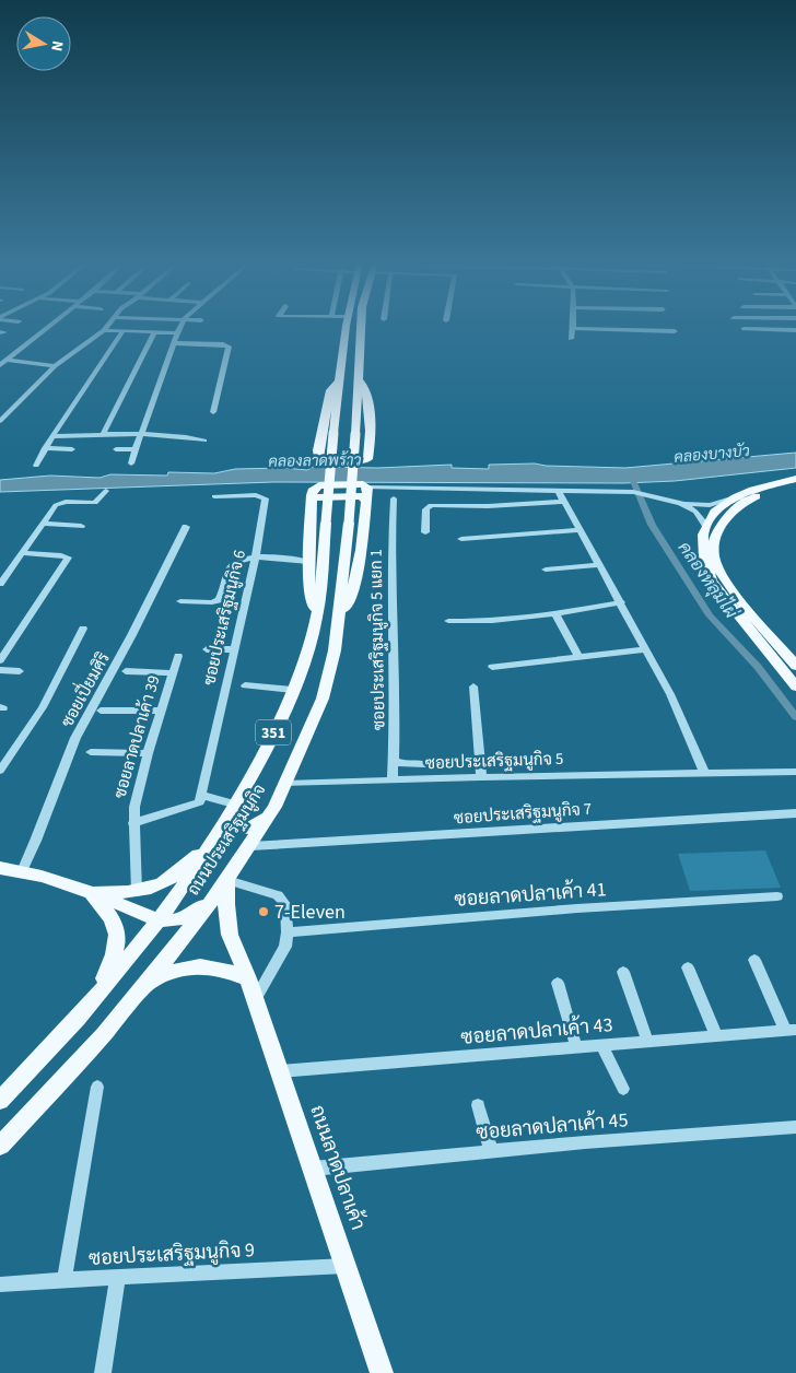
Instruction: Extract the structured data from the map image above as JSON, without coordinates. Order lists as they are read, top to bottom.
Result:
{
  "streets": {
    "main road": ["351", "ถนนประเสริฐมนูกิจ", "ถนนลาดปลาเค้า"],
    "street": [
      "ซอยประเสริฐมนูกิจ 6",
      "ซอยประเสริฐมนูกิจ 5 แยก 1",
      "ซอยเปี่ยมศิริ",
      "ซอยลาดปลาเค้า 39",
      "ซอยประเสริฐมนูกิจ 5",
      "ซอยประเสริฐมนูกิจ 7",
      "ซอยลาดปลาเค้า 41",
      "ซอยลาดปลาเค้า 43",
      "ซอยลาดปลาเค้า 45",
      "ซอยประเสริฐมนูกิจ 9"
    ]
  },
  "crossings": [
    ["ซอยประเสริฐมนูกิจ 5 แยก 1", "ซอยประเสริฐมนูกิจ 5"],
    ["ซอยประเสริฐมนูกิจ 5", "ถนนประเสริฐมนูกิจ"],
    ["ซอยประเสริฐมนูกิจ 7", "ถนนประเสริฐมนูกิจ"],
    ["ถนนประเสริฐมนูกิจ", "ถนนลาดปลาเค้า"],
    ["ซอยลาดปลาเค้า 43", "ถนนลาดปลาเค้า"],
    ["ซอยลาดปลาเค้า 45", "ถนนลาดปลาเค้า"],
    ["ถนนลาดปลาเค้า", "ซอยประเสริฐมนูกิจ 9"]
  ],
  "water": ["คลองบางบัว", "คลองลาดพร้าว", "คลองหลุมไผ่"],
  "places": ["7-Eleven"],
  "north": "right"
}
